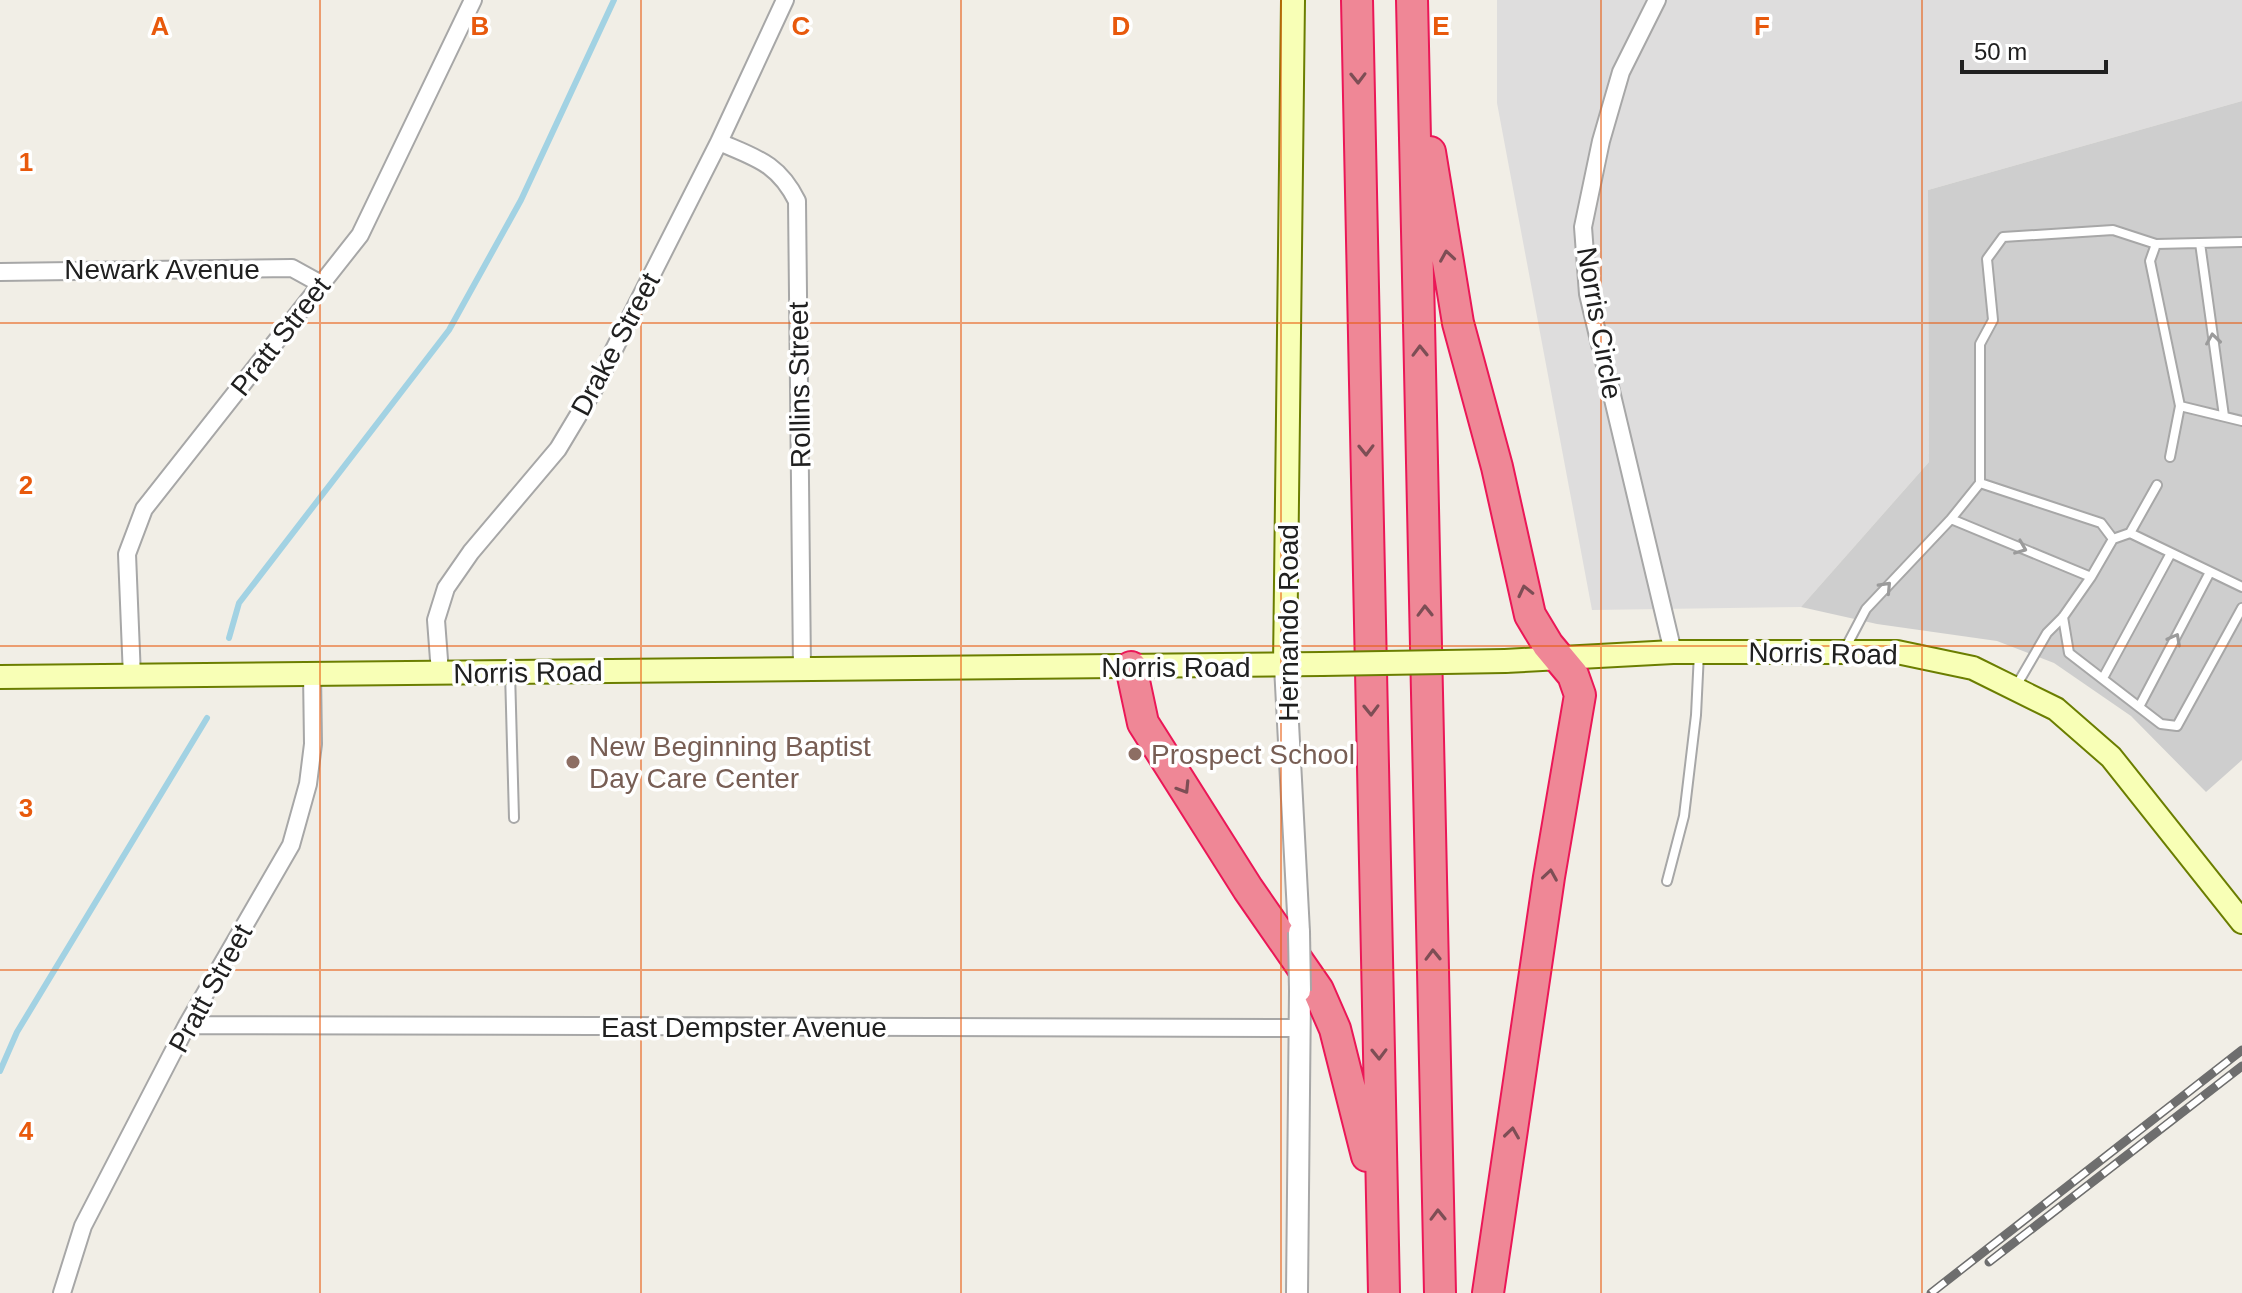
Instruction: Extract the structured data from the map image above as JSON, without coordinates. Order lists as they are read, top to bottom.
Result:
{
  "streets": {
    "main road": ["Hernando Road", "Norris Road"],
    "street": [
      "Newark Avenue",
      "Norris Circle",
      "Pratt Street",
      "Drake Street",
      "Rollins Street",
      "East Dempster Avenue"
    ]
  },
  "crossings": [
    ["Newark Avenue", "Pratt Street"],
    ["Norris Circle", "Norris Road"],
    ["Pratt Street", "Norris Road"],
    ["Pratt Street", "East Dempster Avenue"],
    ["Drake Street", "Rollins Street"],
    ["Drake Street", "Norris Road"],
    ["Rollins Street", "Norris Road"],
    ["Hernando Road", "Norris Road"],
    ["Hernando Road", "East Dempster Avenue"]
  ],
  "places": ["Prospect School", "New Beginning Baptist Day Care Center"],
  "scale_bar": "50 m",
  "grid": {
    "columns": [
      "A",
      "B",
      "C",
      "D",
      "E",
      "F"
    ],
    "rows": [
      "1",
      "2",
      "3",
      "4"
    ]
  }
}
